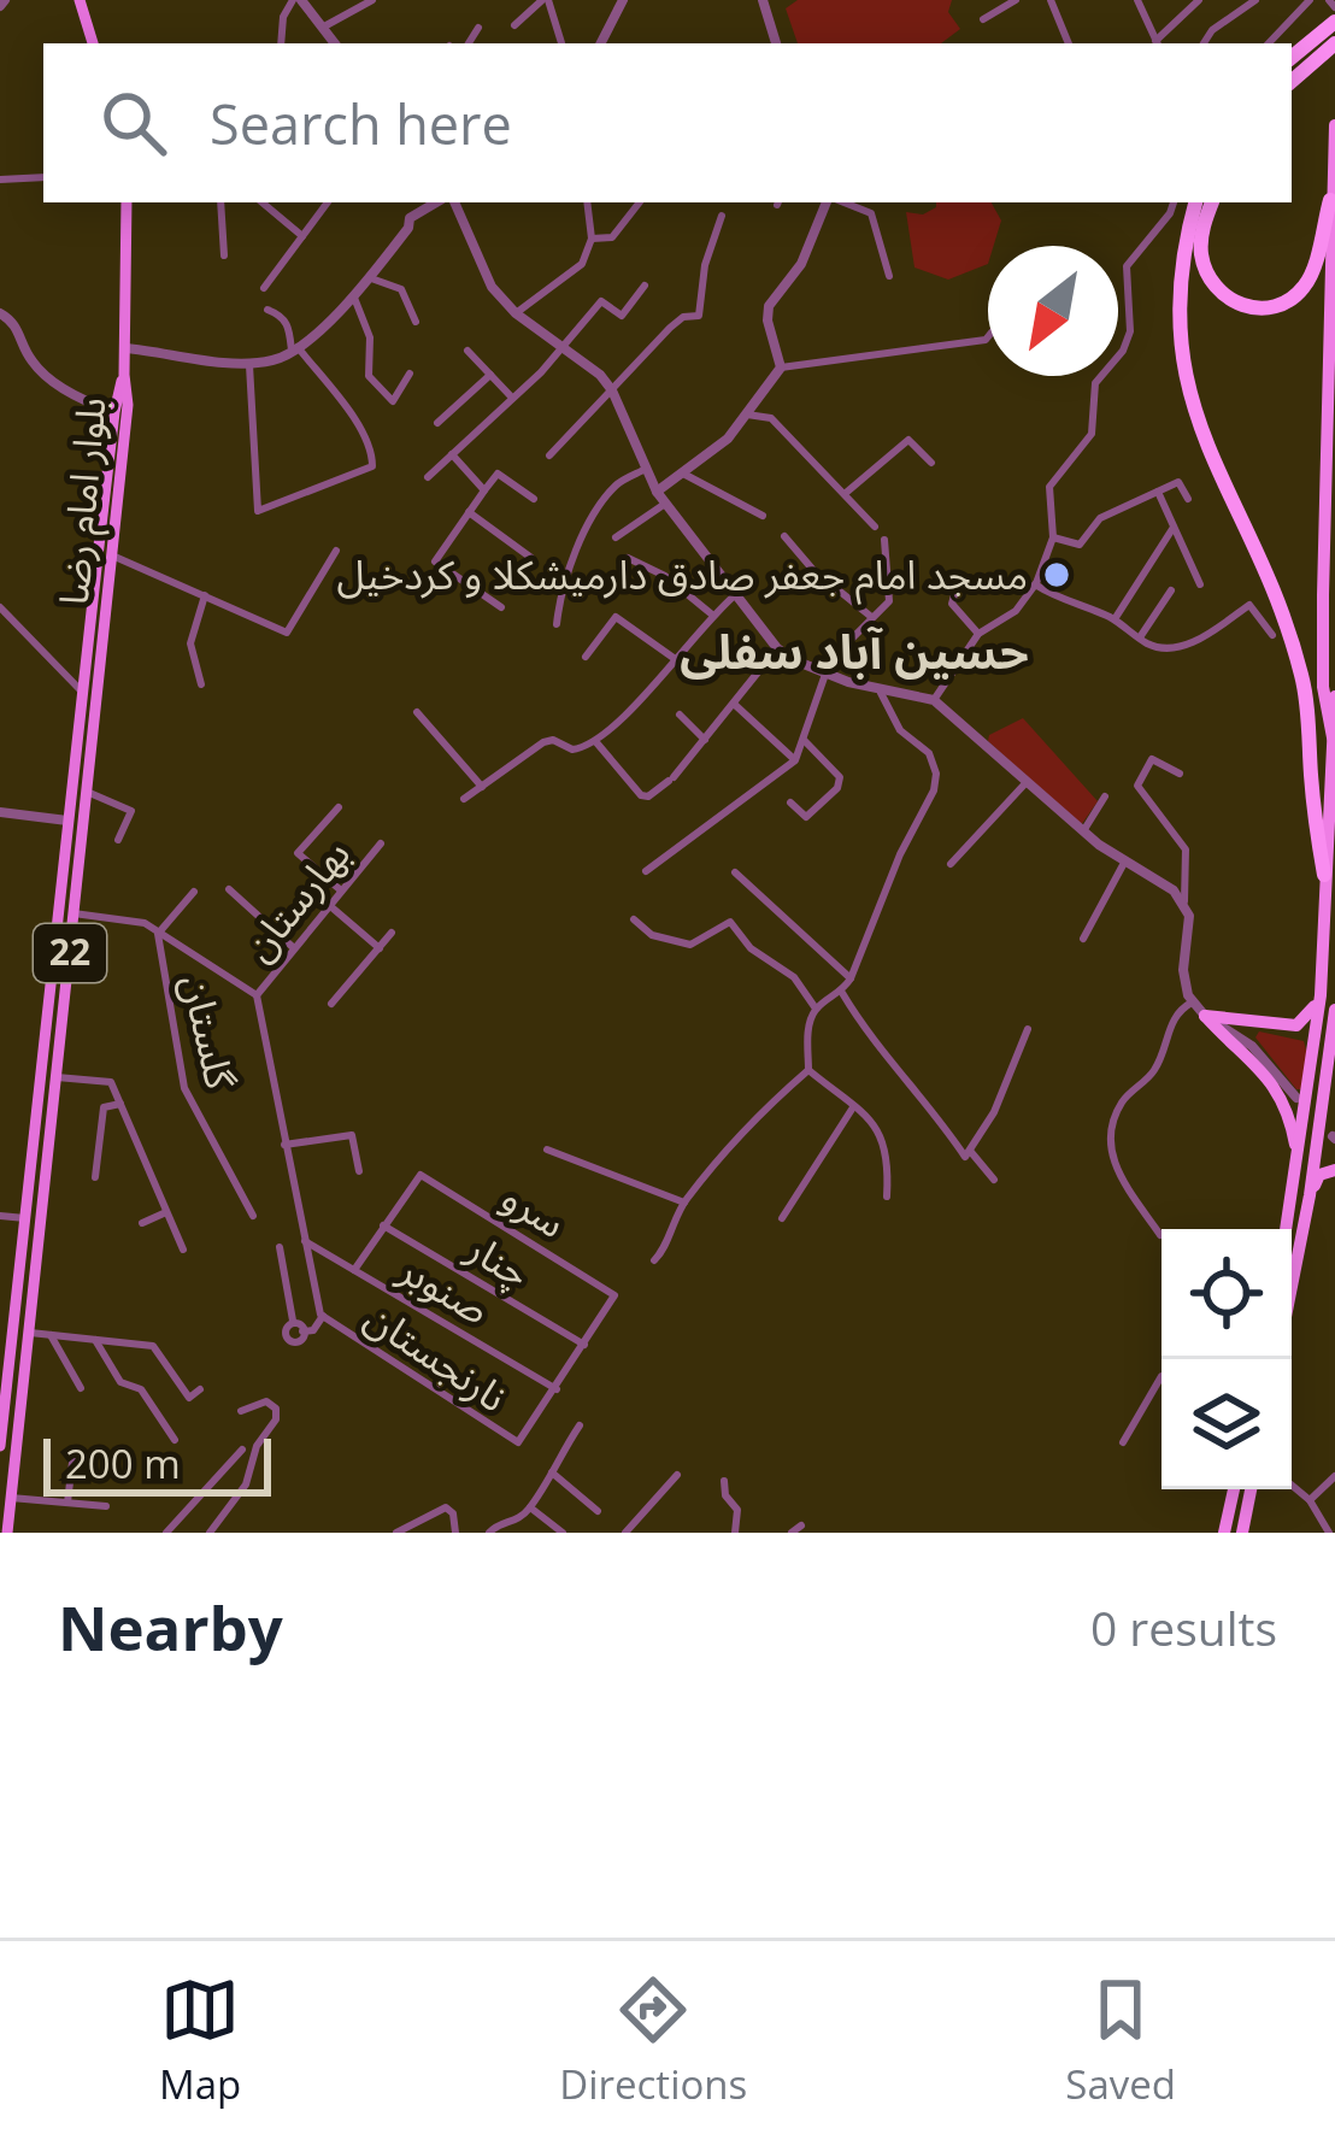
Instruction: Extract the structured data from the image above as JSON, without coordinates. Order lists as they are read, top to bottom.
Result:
{
  "streets": {
    "main road": ["بلوار امام رضا", "22"],
    "street": [
      "بهارستان",
      "گلستان",
      "سرو",
      "چنار",
      "صنوبر",
      "نارنجستان"
    ]
  },
  "crossings": [
    ["سرو", "چنار"],
    ["سرو", "نارنجستان"],
    ["چنار", "نارنجستان"],
    ["صنوبر", "نارنجستان"]
  ],
  "districts": ["حسین آباد سفلی"],
  "places": ["مسجد امام جعفر صادق دارمیشکلا و کردخیل"],
  "scale_bar": "200 m",
  "north": "bottom left",
  "page": {
    "search": "Search here",
    "scale": "200 m",
    "heading": ["Nearby", "0 results"],
    "nav": ["Map", "Directions", "Saved"]
  }
}
